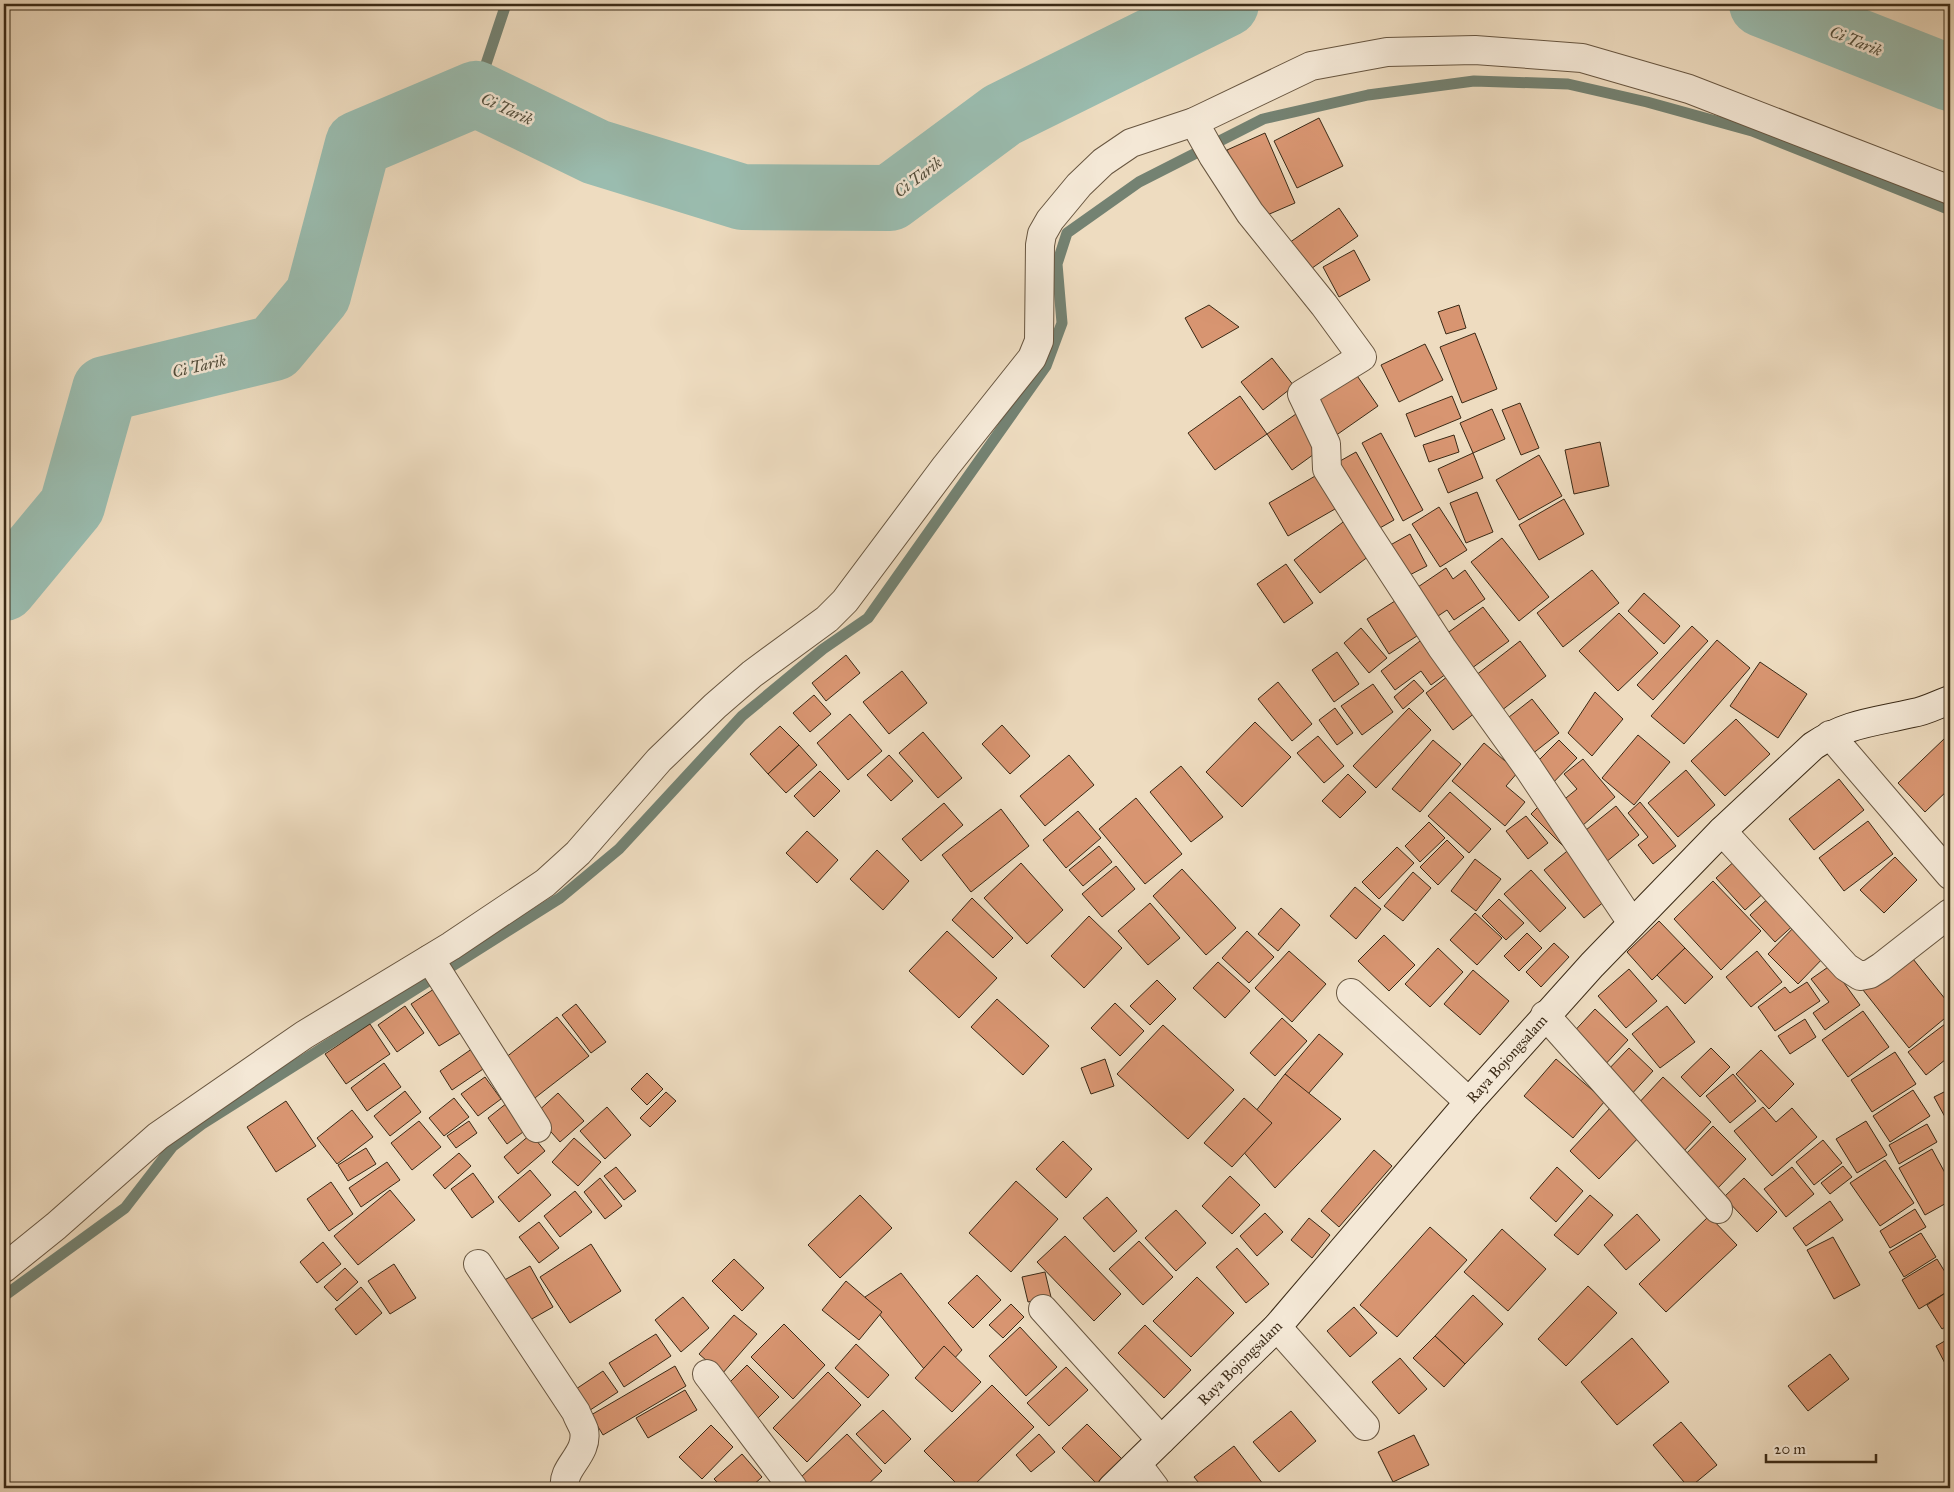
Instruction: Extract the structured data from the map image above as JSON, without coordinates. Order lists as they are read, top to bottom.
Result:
{
  "streets": {
    "street": ["Raya Bojongsalam"]
  },
  "water": ["Ci Tarik"],
  "scale_bar": "20 m"
}
